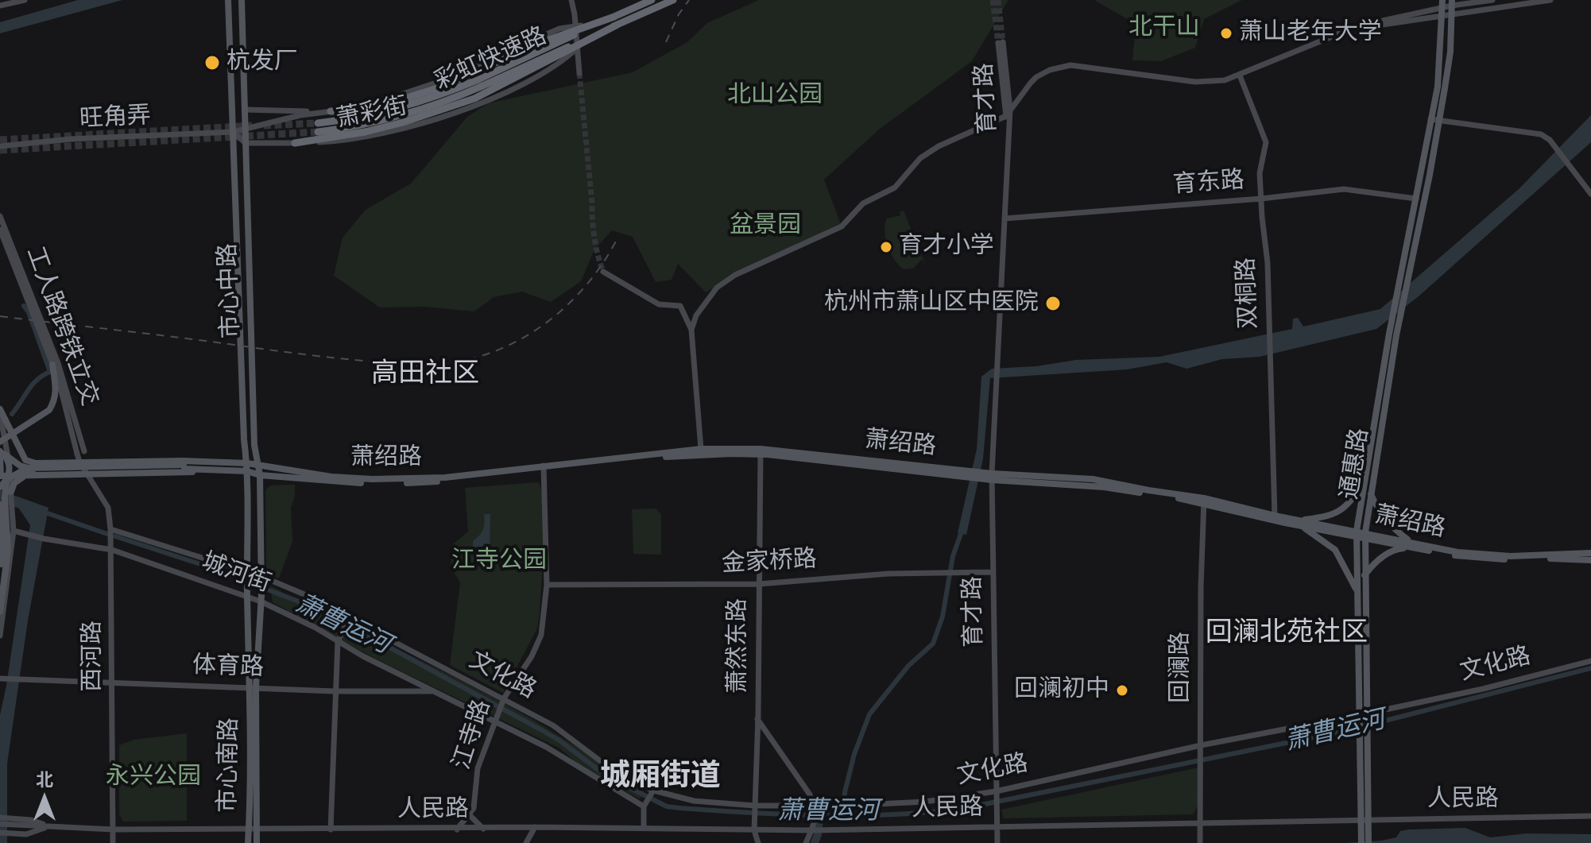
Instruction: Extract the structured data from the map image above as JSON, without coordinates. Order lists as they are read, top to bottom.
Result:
{
  "streets": {
    "highway": ["彩虹快速路"],
    "main road": [
      "市心中路",
      "萧绍路",
      "通惠路",
      "市心南路"
    ],
    "street": [
      "育才路",
      "萧彩街",
      "旺角弄",
      "育东路",
      "双桐路",
      "工人路跨铁立交",
      "金家桥路",
      "城河街",
      "萧然东路",
      "西河路",
      "文化路",
      "体育路",
      "回澜路",
      "江寺路",
      "人民路"
    ]
  },
  "crossings": [
    ["育才路", "育东路"],
    ["育才路", "萧绍路"],
    ["育才路", "金家桥路"],
    ["育才路", "文化路"],
    ["育才路", "人民路"],
    ["萧彩街", "旺角弄"],
    ["萧彩街", "市心中路"],
    ["旺角弄", "市心中路"],
    ["育东路", "双桐路"],
    ["市心中路", "萧绍路"],
    ["市心中路", "城河街"],
    ["市心中路", "文化路"],
    ["双桐路", "萧绍路"],
    ["工人路跨铁立交", "西河路"],
    ["萧绍路", "通惠路"],
    ["萧绍路", "萧然东路"],
    ["萧绍路", "回澜路"],
    ["萧绍路", "江寺路"],
    ["通惠路", "文化路"],
    ["金家桥路", "萧然东路"],
    ["金家桥路", "江寺路"],
    ["城河街", "西河路"],
    ["城河街", "体育路"],
    ["城河街", "江寺路"],
    ["萧然东路", "文化路"],
    ["萧然东路", "人民路"],
    ["西河路", "文化路"],
    ["西河路", "体育路"],
    ["西河路", "人民路"],
    ["文化路", "回澜路"],
    ["文化路", "江寺路"],
    ["回澜路", "人民路"],
    ["江寺路", "人民路"],
    ["市心南路", "人民路"]
  ],
  "districts": ["高田社区", "回澜北苑社区", "城厢街道"],
  "water": ["萧曹运河"],
  "parks": [
    "北干山",
    "北山公园",
    "盆景园",
    "江寺公园",
    "永兴公园"
  ],
  "places": [
    "萧山老年大学",
    "杭发厂",
    "育才小学",
    "杭州市萧山区中医院",
    "回澜初中"
  ],
  "north": "top"
}
